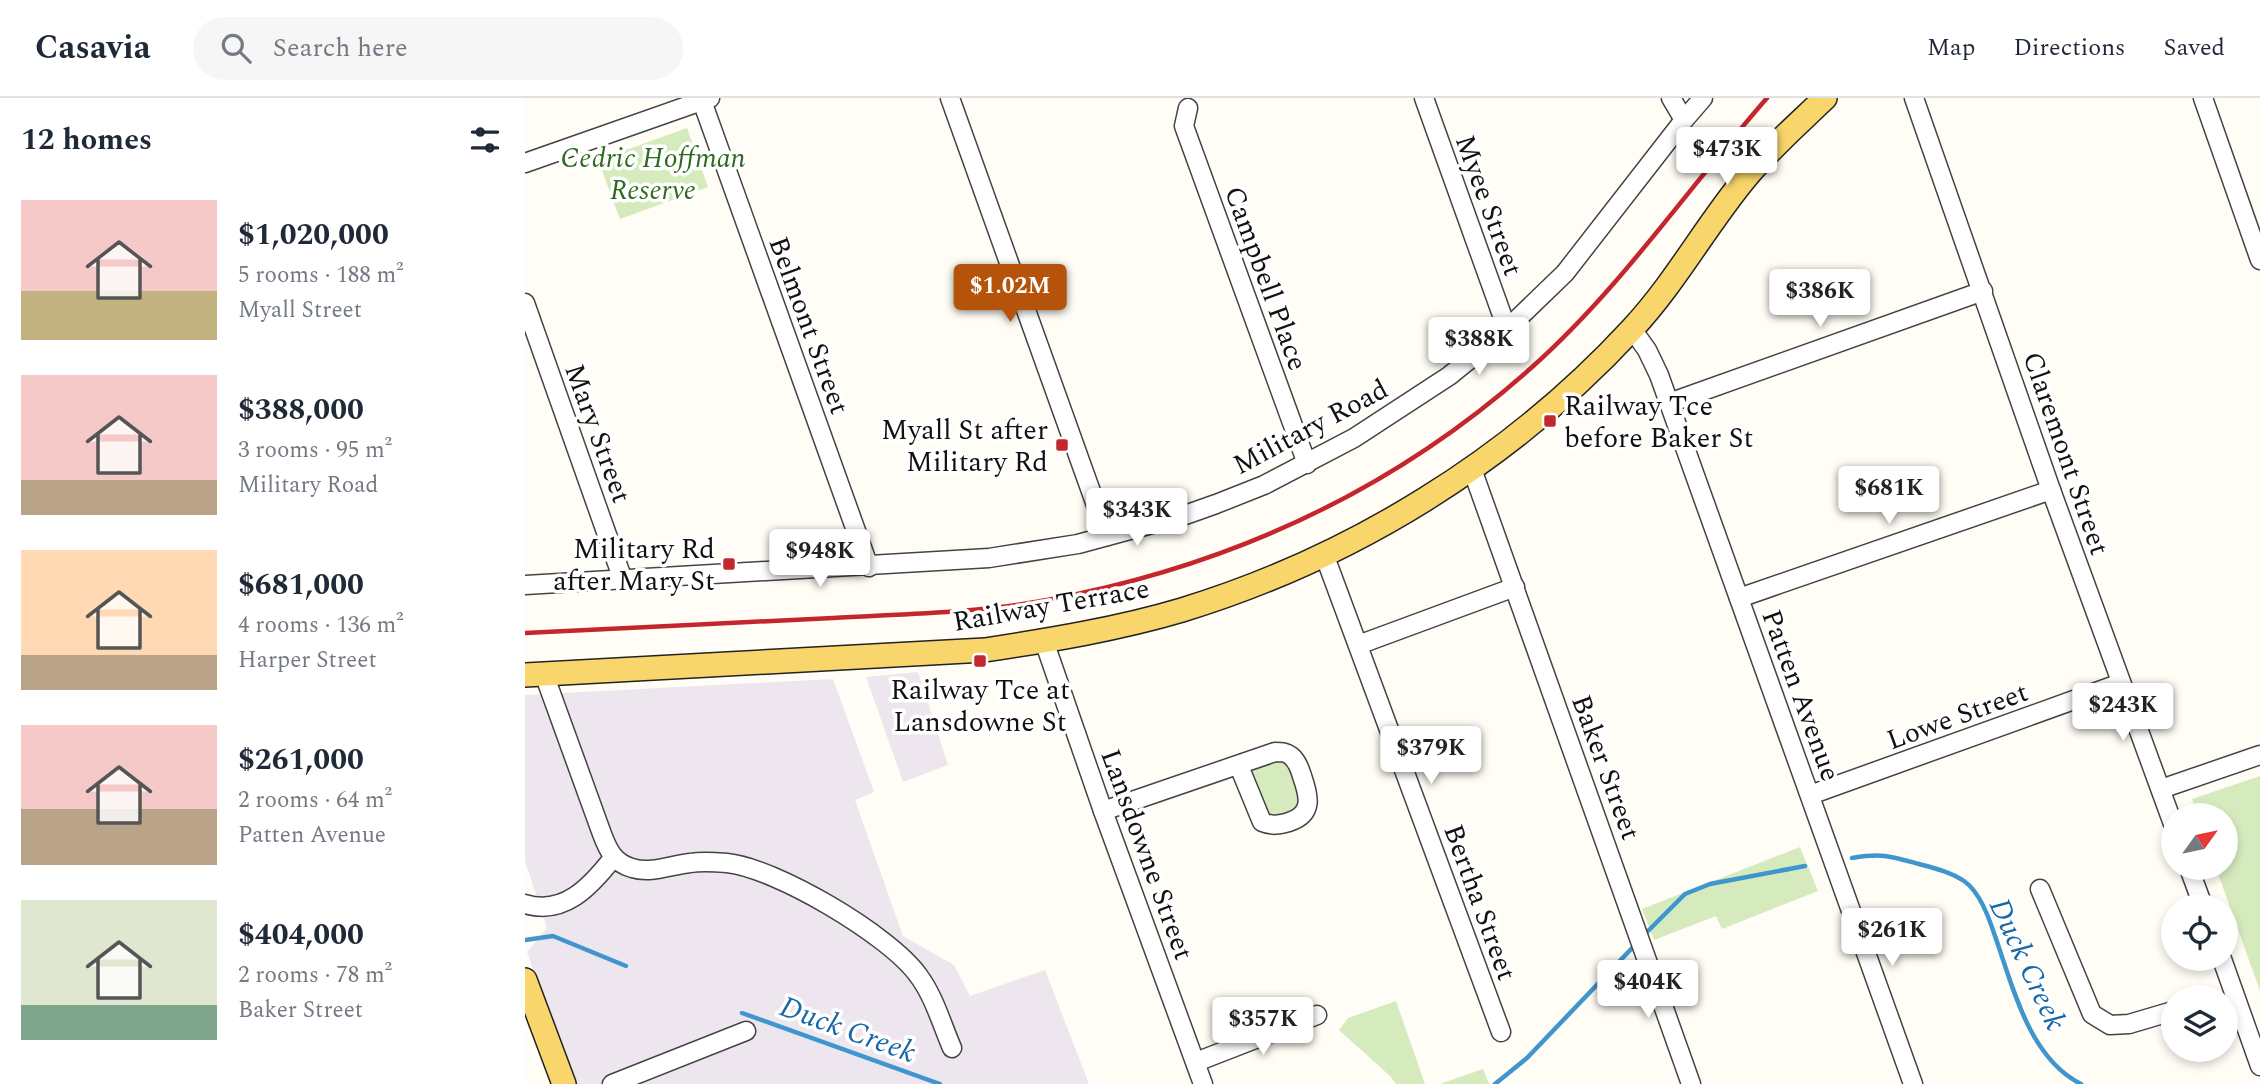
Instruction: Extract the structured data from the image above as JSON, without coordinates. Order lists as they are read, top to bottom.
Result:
{
  "streets": {
    "main road": ["Railway Terrace"],
    "street": [
      "Myee Street",
      "Campbell Place",
      "Belmont Street",
      "Military Road",
      "Mary Street",
      "Claremont Street",
      "Patten Avenue",
      "Lowe Street",
      "Baker Street",
      "Lansdowne Street",
      "Bertha Street"
    ]
  },
  "crossings": [
    ["Myee Street", "Military Road"],
    ["Campbell Place", "Military Road"],
    ["Belmont Street", "Military Road"],
    ["Military Road", "Mary Street"],
    ["Claremont Street", "Lowe Street"],
    ["Railway Terrace", "Patten Avenue"],
    ["Railway Terrace", "Baker Street"],
    ["Railway Terrace", "Lansdowne Street"],
    ["Railway Terrace", "Bertha Street"],
    ["Patten Avenue", "Lowe Street"]
  ],
  "water": ["Duck Creek"],
  "parks": ["Cedric Hoffman Reserve"],
  "places": {
    "transit": [
      "Railway Tce before Baker St",
      "Myall St after Military Rd",
      "Military Rd after Mary St",
      "Railway Tce at Lansdowne St"
    ]
  },
  "north": "top right",
  "page": {
    "header": "Casavia",
    "search": "Search here",
    "nav": ["Map", "Directions", "Saved"],
    "heading": "12 homes",
    "price": [
      "$473K",
      "$1.02M",
      "$386K",
      "$388K",
      "$681K",
      "$343K",
      "$948K",
      "$243K",
      "$379K",
      "$261K",
      "$404K",
      "$357K"
    ],
    "list": [
      {
        "name": "$1,020,000",
        "note": "5 rooms · 188 m² · Myall Street"
      },
      {
        "name": "$388,000",
        "note": "3 rooms · 95 m² · Military Road"
      },
      {
        "name": "$681,000",
        "note": "4 rooms · 136 m² · Harper Street"
      },
      {
        "name": "$261,000",
        "note": "2 rooms · 64 m² · Patten Avenue"
      },
      {
        "name": "$404,000",
        "note": "2 rooms · 78 m² · Baker Street"
      }
    ]
  }
}
